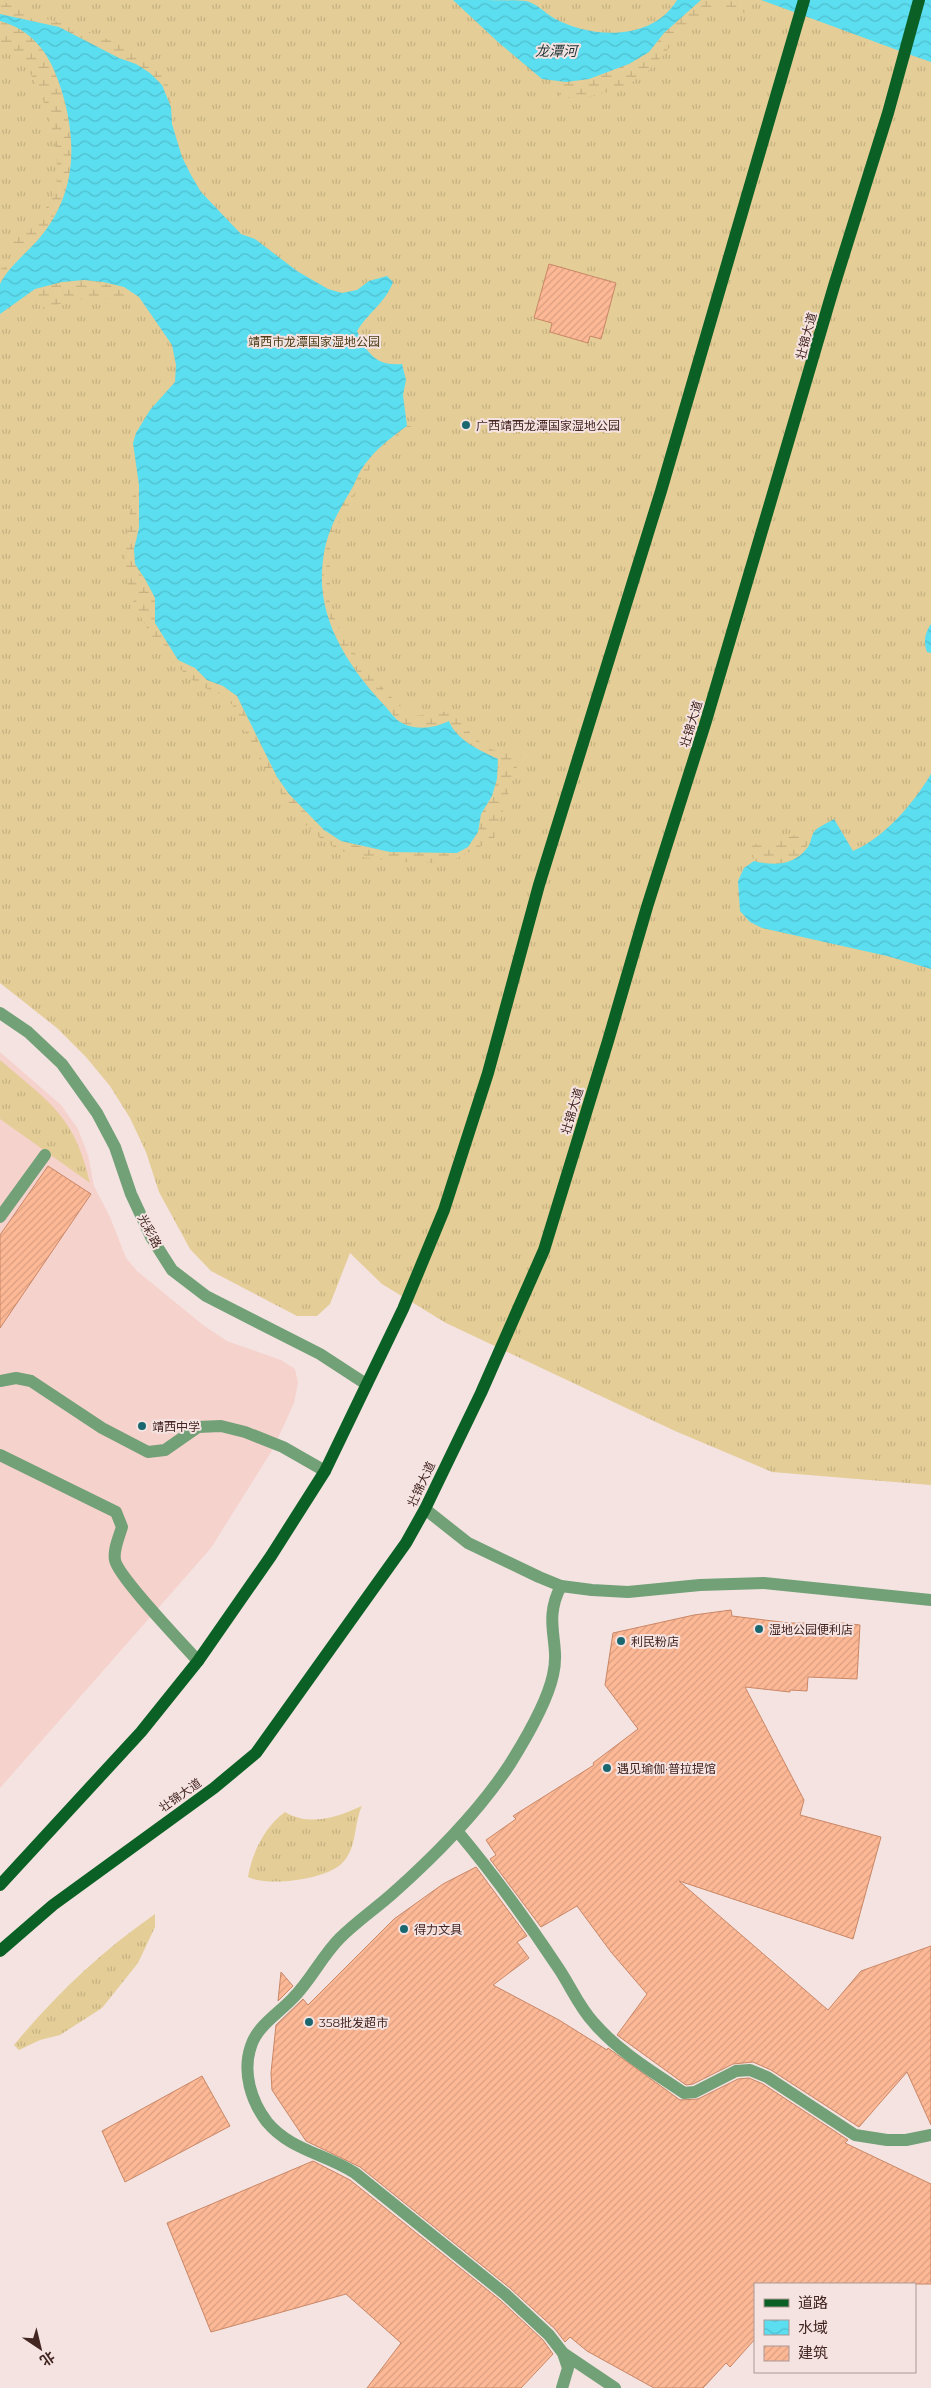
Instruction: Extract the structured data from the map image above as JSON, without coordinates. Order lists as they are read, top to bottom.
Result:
{
  "streets": {
    "main road": ["壮锦大道"],
    "street": ["光彩路"]
  },
  "water": ["龙潭河"],
  "parks": ["靖西市龙潭国家湿地公园"],
  "places": [
    "广西靖西龙潭国家湿地公园",
    "靖西中学",
    "湿地公园便利店",
    "利民粉店",
    "遇见瑜伽·普拉提馆",
    "得力文具",
    "358批发超市"
  ],
  "legend": ["道路", "水域", "建筑"],
  "north": "bottom right"
}
